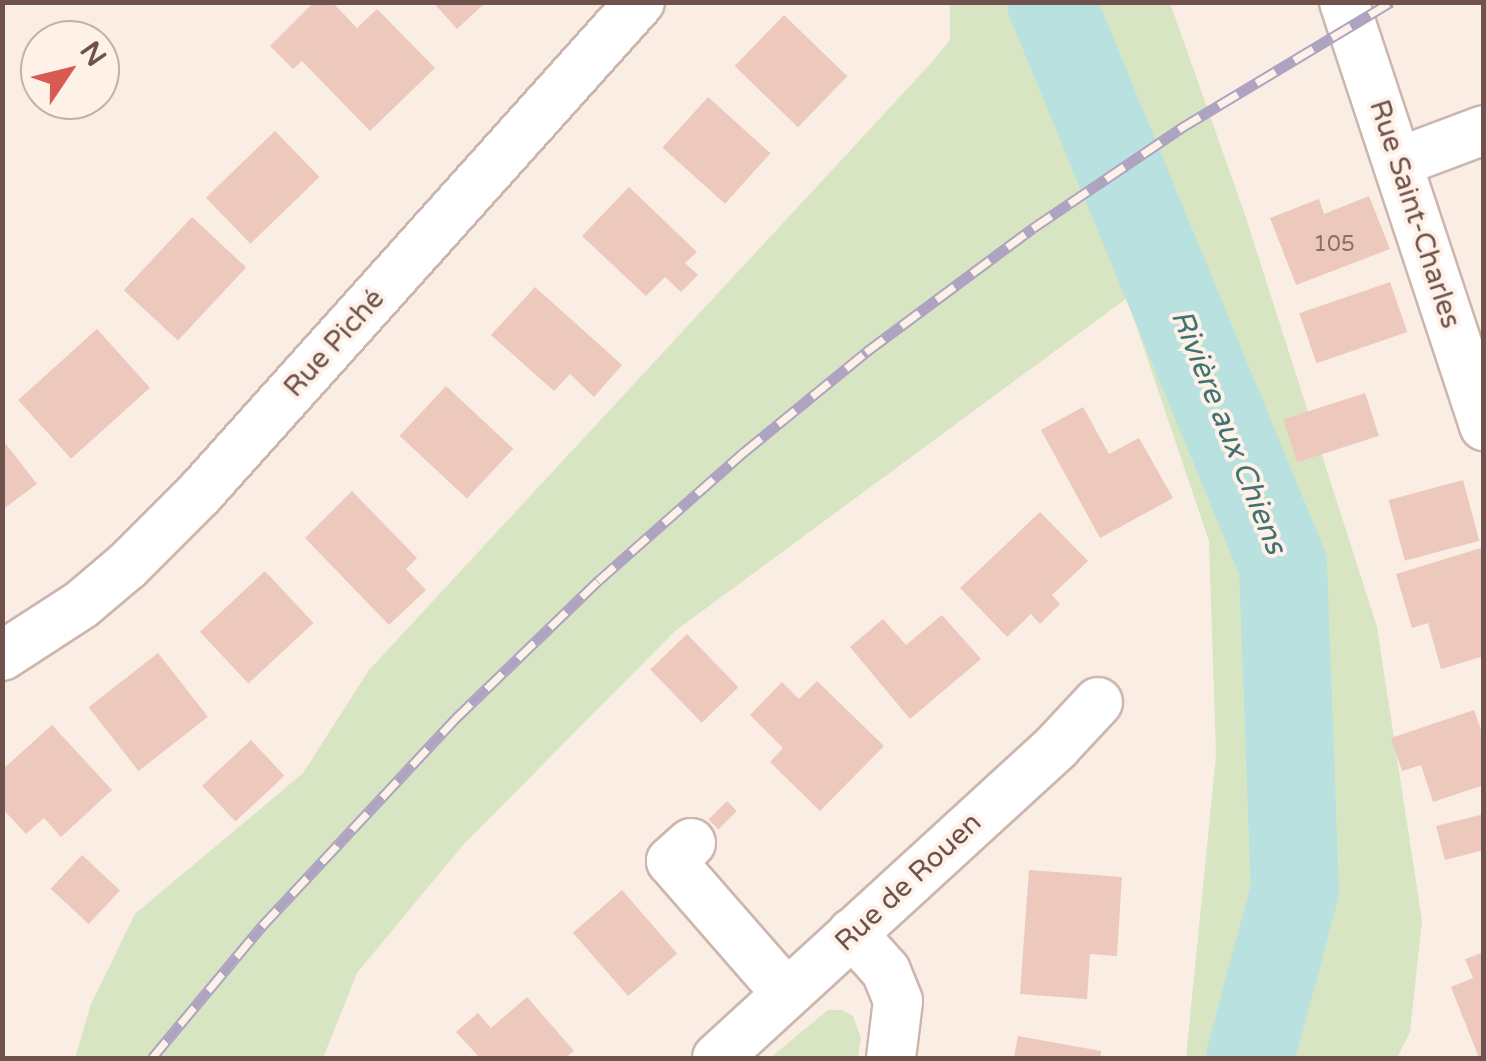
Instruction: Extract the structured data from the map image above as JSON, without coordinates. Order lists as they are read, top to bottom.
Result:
{
  "streets": {
    "street": ["Rue Saint-Charles", "Rue Piché", "Rue de Rouen"]
  },
  "water": ["Rivière aux Chiens"],
  "house_numbers": ["105"],
  "north": "top right"
}
